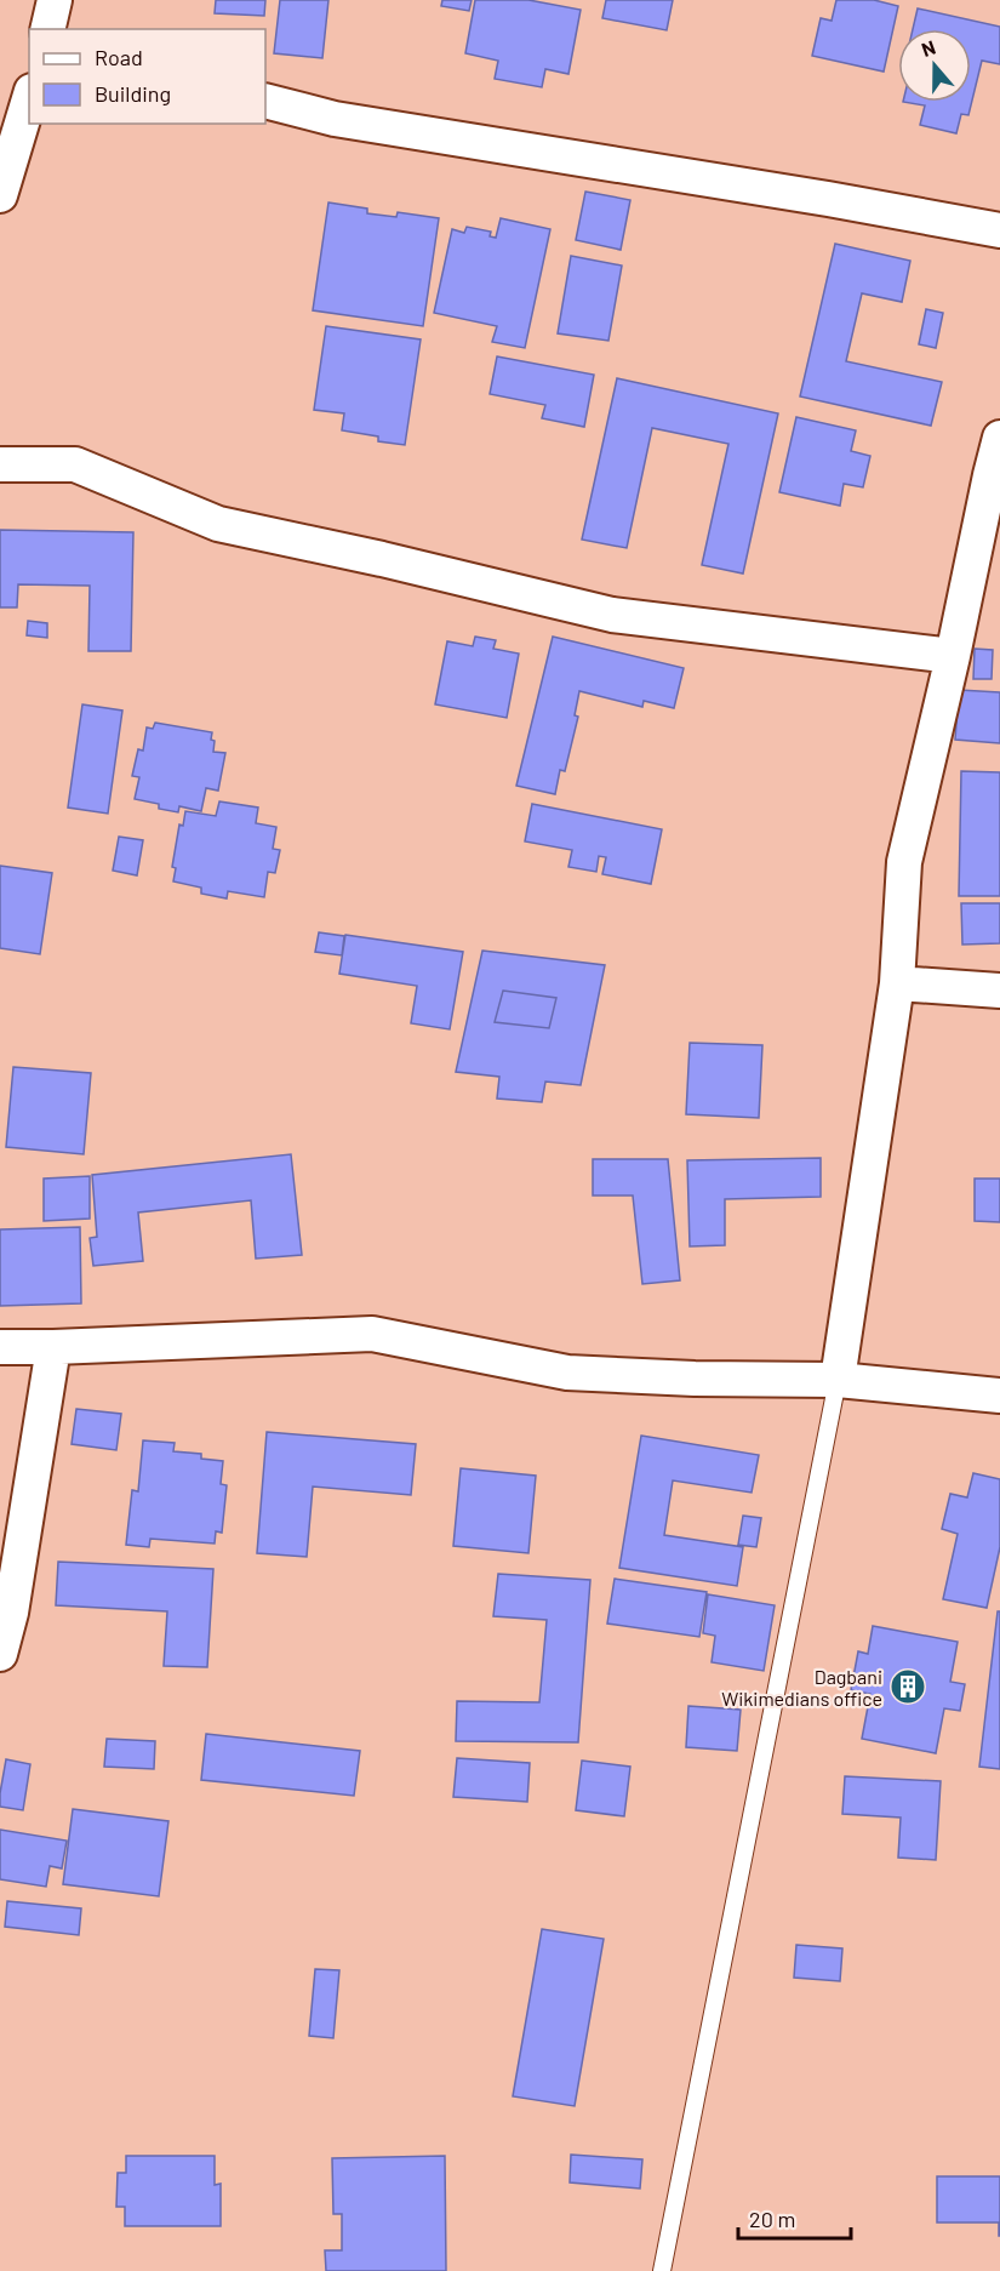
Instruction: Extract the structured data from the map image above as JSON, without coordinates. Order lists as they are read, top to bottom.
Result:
{
  "places": {
    "building": ["Dagbani Wikimedians office"]
  },
  "legend": ["Road", "Building"],
  "scale_bar": "20 m",
  "north": "top"
}
